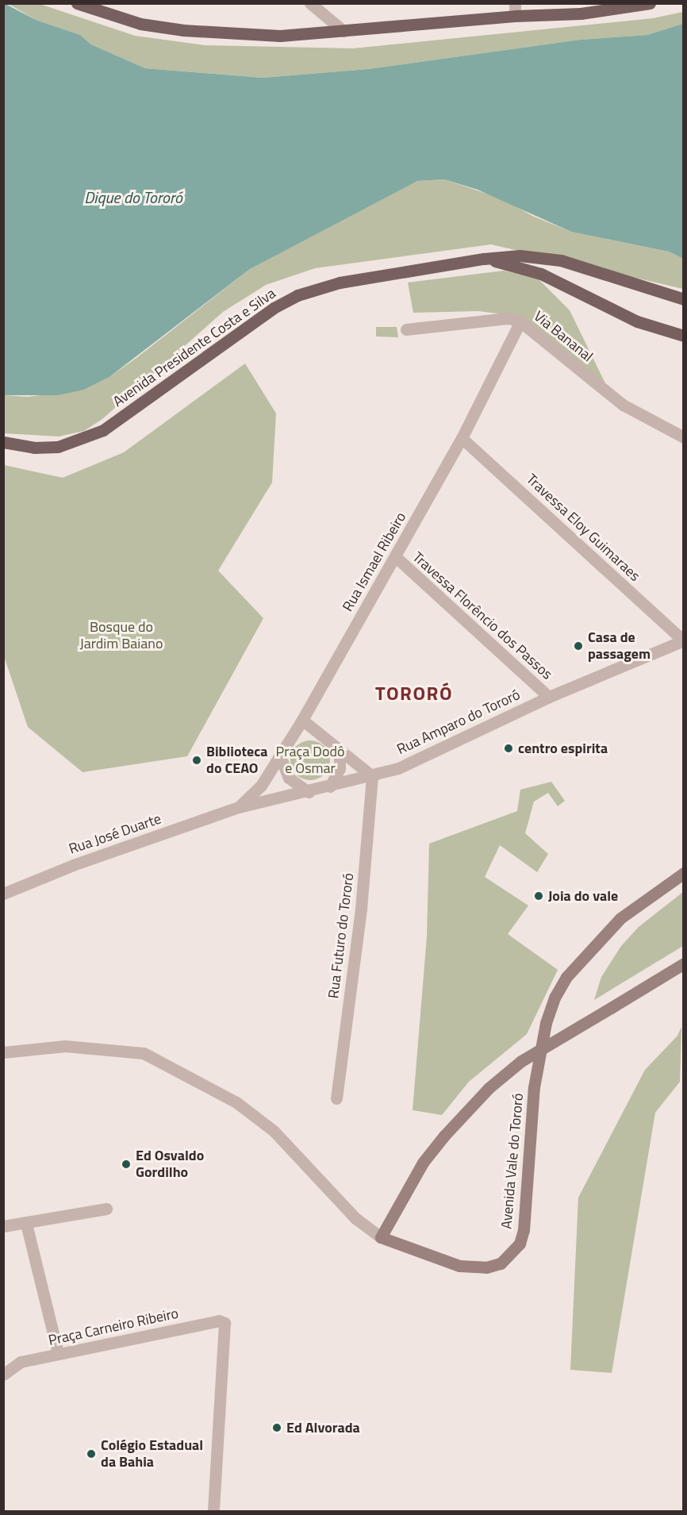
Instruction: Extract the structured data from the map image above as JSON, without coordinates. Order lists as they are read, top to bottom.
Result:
{
  "streets": {
    "main road": ["Avenida Presidente Costa e Silva"],
    "street": [
      "Via Bananal",
      "Travessa Eloy Guimaraes",
      "Rua Ismael Ribeiro",
      "Travessa Florêncio dos Passos",
      "Rua Amparo do Tororó",
      "Rua José Duarte",
      "Rua Futuro do Tororó",
      "Avenida Vale do Tororó",
      "Praça Carneiro Ribeiro"
    ]
  },
  "crossings": [
    ["Via Bananal", "Rua Ismael Ribeiro"],
    ["Travessa Eloy Guimaraes", "Rua Ismael Ribeiro"],
    ["Travessa Eloy Guimaraes", "Rua Amparo do Tororó"],
    ["Rua Ismael Ribeiro", "Travessa Florêncio dos Passos"],
    ["Rua Ismael Ribeiro", "Rua Amparo do Tororó"],
    ["Rua Ismael Ribeiro", "Rua José Duarte"],
    ["Travessa Florêncio dos Passos", "Rua Amparo do Tororó"],
    ["Rua Amparo do Tororó", "Rua José Duarte"],
    ["Rua Amparo do Tororó", "Rua Futuro do Tororó"]
  ],
  "districts": ["TORORÓ"],
  "water": ["Dique do Tororó"],
  "parks": ["Bosque do Jardim Baiano", "Praça Dodô e Osmar"],
  "places": [
    "Casa de passagem",
    "centro espirita",
    "Biblioteca do CEAO",
    "Joia do vale",
    "Ed Osvaldo Gordilho",
    "Ed Alvorada",
    "Colégio Estadual da Bahia"
  ]
}
